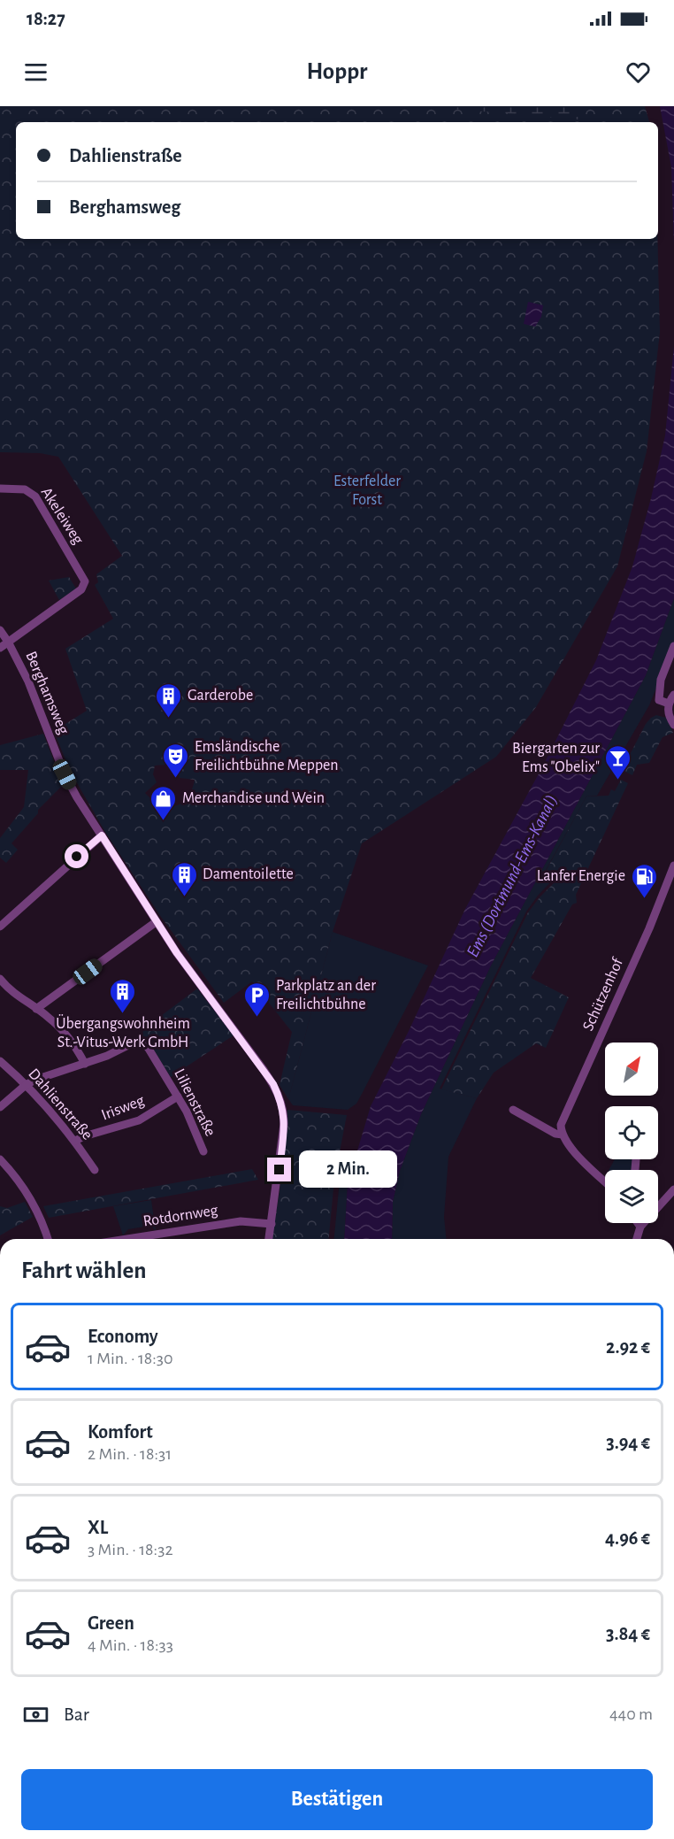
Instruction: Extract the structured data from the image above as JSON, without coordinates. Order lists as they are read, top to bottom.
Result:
{
  "streets": {
    "street": [
      "Akeleiweg",
      "Berghamsweg",
      "Schützenhof",
      "Lilienstraße",
      "Dahlienstraße",
      "Irisweg",
      "Rotdornweg"
    ]
  },
  "crossings": [
    ["Akeleiweg", "Berghamsweg"],
    ["Berghamsweg", "Rotdornweg"],
    ["Lilienstraße", "Dahlienstraße"],
    ["Lilienstraße", "Irisweg"],
    ["Dahlienstraße", "Irisweg"]
  ],
  "water": ["Ems (Dortmund-Ems-Kanal)"],
  "parks": ["Esterfelder Forst"],
  "places": {
    "building": ["Garderobe", "Damentoilette", "Übergangswohnheim St.-Vitus-Werk GmbH"],
    "theatre": ["Emsländische Freilichtbühne Meppen"],
    "bar": ["Biergarten zur Ems \"Obelix\""],
    "shop": ["Merchandise und Wein"],
    "fuel station": ["Lanfer Energie"],
    "parking": ["Parkplatz an der Freilichtbühne"]
  },
  "north": "top right",
  "page": {
    "status": "18:27",
    "header": "Hoppr",
    "banner": ["Dahlienstraße", "Berghamsweg"],
    "bubble": "2 Min.",
    "heading": "Fahrt wählen",
    "list": [
      {
        "name": "Economy",
        "note": "1 Min. · 18:30",
        "value": "2.92 €"
      },
      {
        "name": "Komfort",
        "note": "2 Min. · 18:31",
        "value": "3.94 €"
      },
      {
        "name": "XL",
        "note": "3 Min. · 18:32",
        "value": "4.96 €"
      },
      {
        "name": "Green",
        "note": "4 Min. · 18:33",
        "value": "3.84 €"
      }
    ],
    "pay": ["Bar", "440 m"],
    "buttons": "Bestätigen"
  }
}
